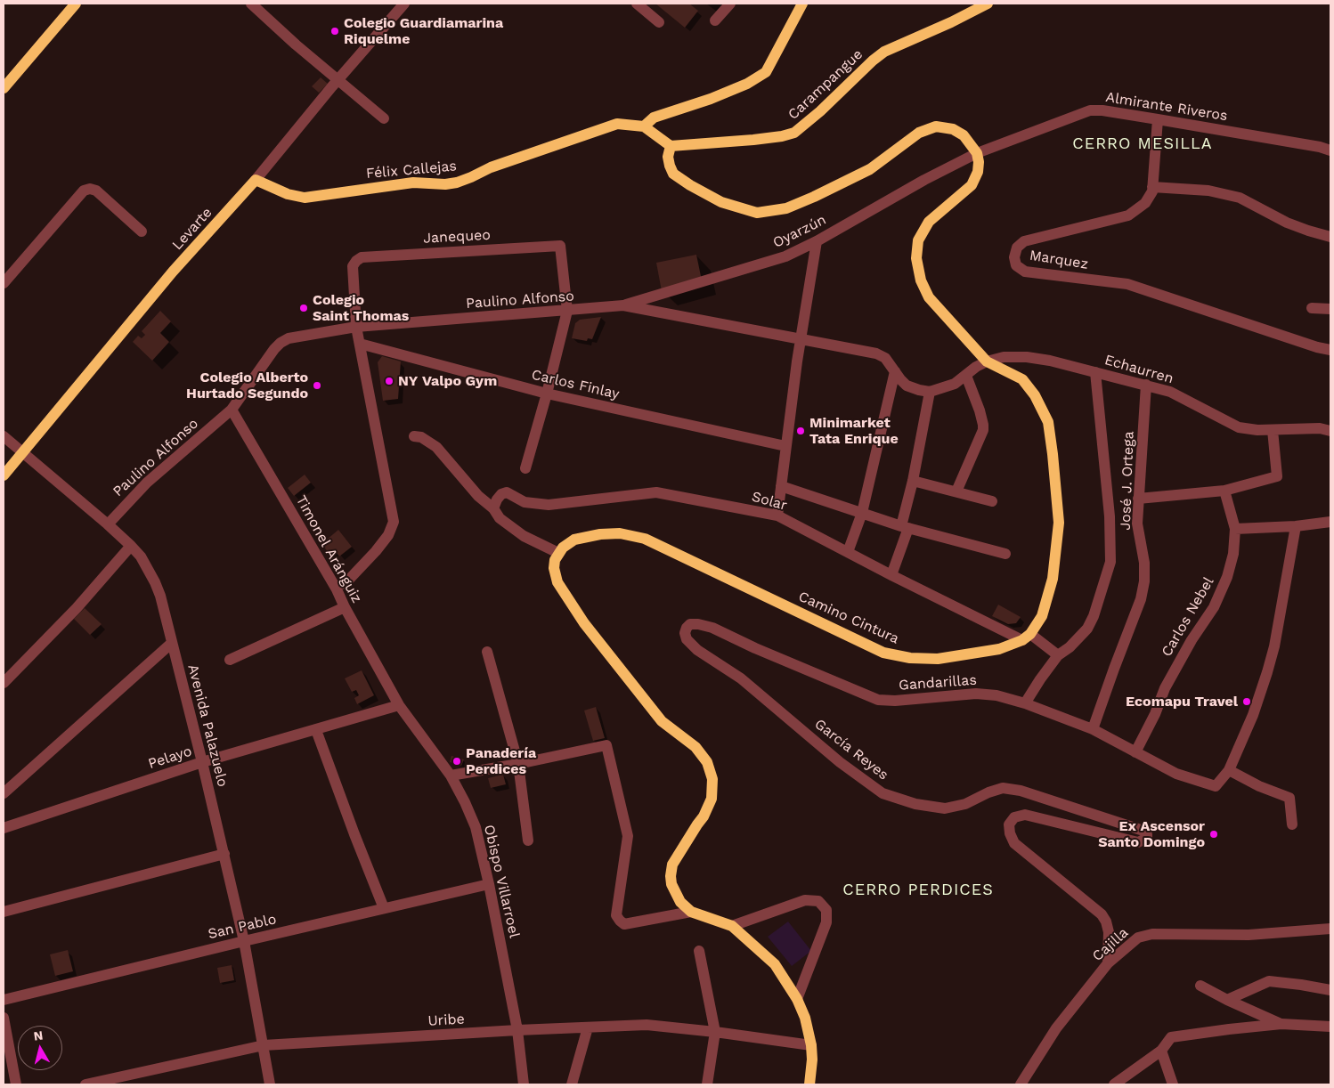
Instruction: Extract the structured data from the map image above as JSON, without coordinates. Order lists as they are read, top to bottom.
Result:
{
  "streets": {
    "main road": [
      "Carampangue",
      "Félix Callejas",
      "Levarte",
      "Camino Cintura"
    ],
    "street": [
      "Almirante Riveros",
      "Oyarzún",
      "Janequeo",
      "Marquez",
      "Paulino Alfonso",
      "Echaurren",
      "Carlos Finlay",
      "José J. Ortega",
      "Solar",
      "Timonel Aránguiz",
      "Carlos Nebel",
      "Gandarillas",
      "Avenida Palazuelo",
      "García Reyes",
      "Pelayo",
      "Obispo Villarroel",
      "San Pablo",
      "Cajilla",
      "Uribe"
    ]
  },
  "crossings": [
    ["Almirante Riveros", "Oyarzún"],
    ["Almirante Riveros", "Marquez"],
    ["Félix Callejas", "Levarte"],
    ["Levarte", "Avenida Palazuelo"],
    ["Oyarzún", "Paulino Alfonso"],
    ["Janequeo", "Paulino Alfonso"],
    ["Paulino Alfonso", "Timonel Aránguiz"],
    ["Paulino Alfonso", "Avenida Palazuelo"],
    ["Echaurren", "José J. Ortega"],
    ["José J. Ortega", "Gandarillas"],
    ["Solar", "Camino Cintura"],
    ["Timonel Aránguiz", "Pelayo"],
    ["Timonel Aránguiz", "Obispo Villarroel"],
    ["Carlos Nebel", "Gandarillas"],
    ["Gandarillas", "García Reyes"],
    ["Avenida Palazuelo", "Pelayo"],
    ["Avenida Palazuelo", "San Pablo"],
    ["Avenida Palazuelo", "Uribe"],
    ["García Reyes", "Cajilla"],
    ["Pelayo", "Obispo Villarroel"],
    ["Obispo Villarroel", "San Pablo"],
    ["Obispo Villarroel", "Uribe"]
  ],
  "districts": ["CERRO MESILLA", "CERRO PERDICES"],
  "places": [
    "Colegio Guardiamarina Riquelme",
    "Colegio Saint Thomas",
    "NY Valpo Gym",
    "Colegio Alberto Hurtado Segundo",
    "Minimarket Tata Enrique",
    "Ecomapu Travel",
    "Panadería Perdices",
    "Ex Ascensor Santo Domingo"
  ],
  "north": "top"
}
